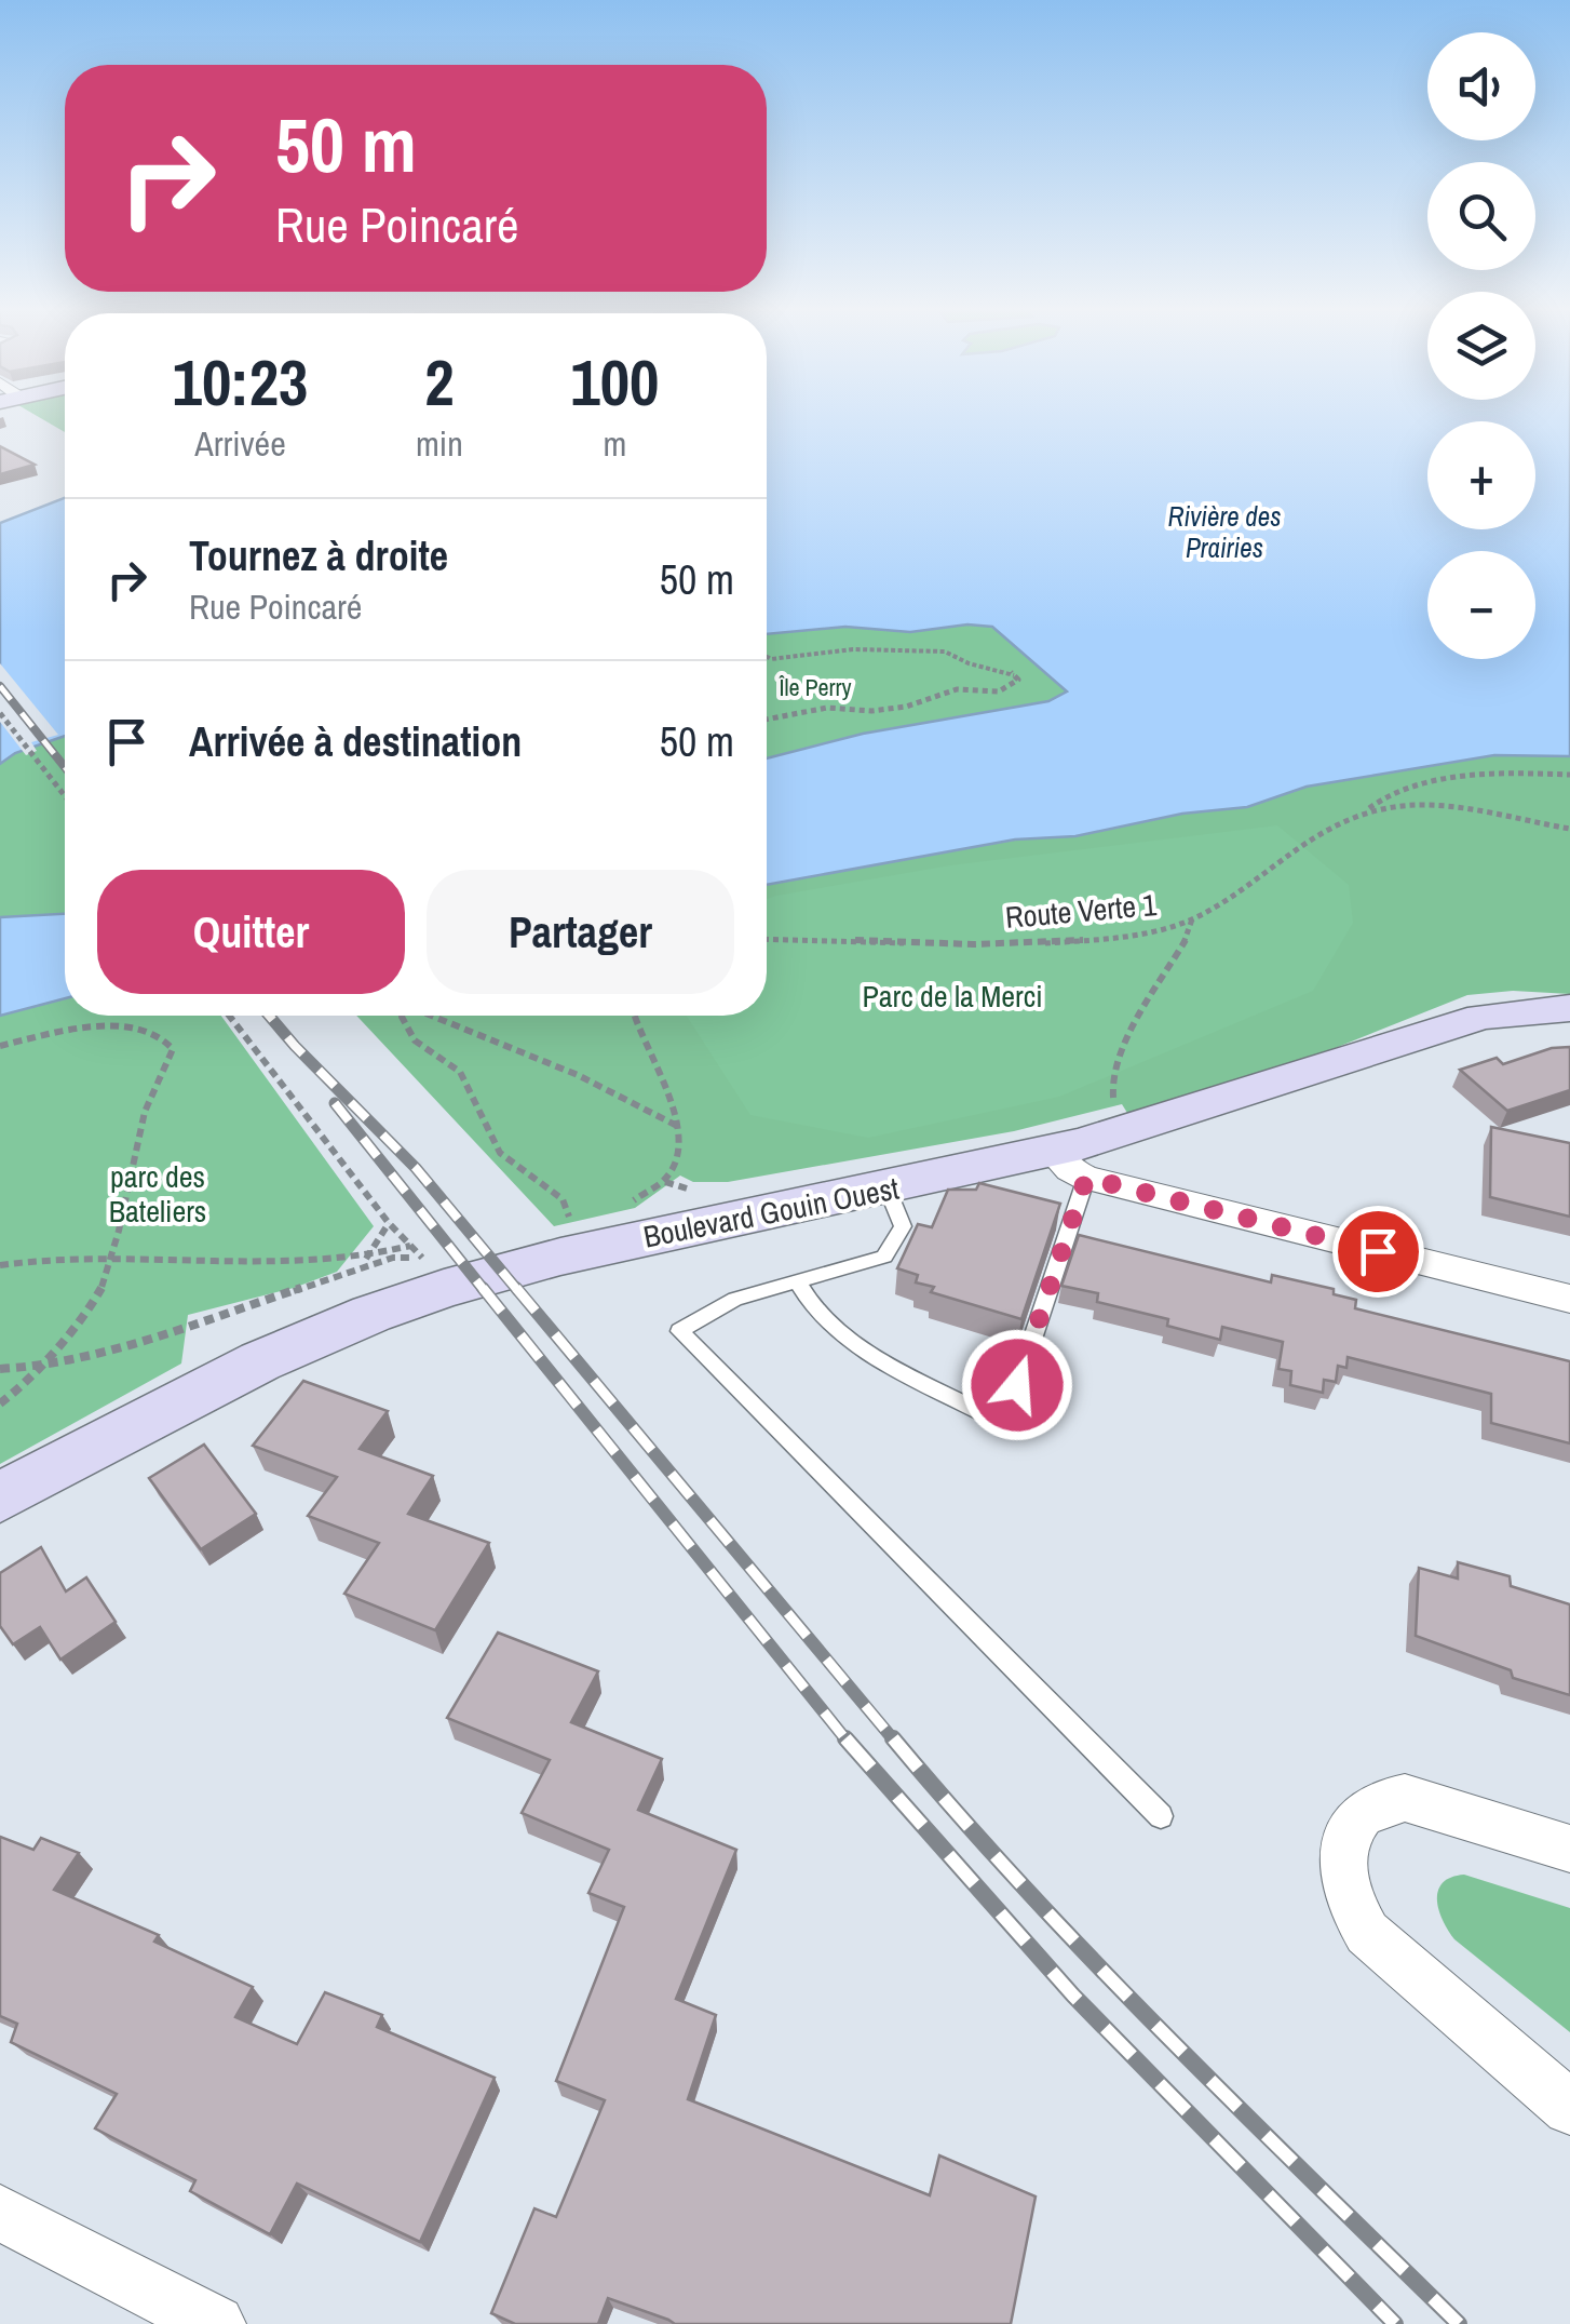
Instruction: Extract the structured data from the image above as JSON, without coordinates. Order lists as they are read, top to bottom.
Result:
{
  "streets": {
    "street": ["Boulevard Gouin Ouest"],
    "path": ["Route Verte 1"]
  },
  "water": ["Rivière des Prairies"],
  "parks": ["Île Perry", "Parc de la Merci", "parc des Bateliers"],
  "page": {
    "map_buttons": ["+", "−"],
    "turn": ["50 m", "Rue Poincaré"],
    "eta": [
      "10:23",
      "Arrivée",
      "2",
      "min",
      "100",
      "m"
    ],
    "list": [
      {
        "name": "Tournez à droite",
        "note": "Rue Poincaré",
        "value": "50 m"
      },
      {
        "name": "Arrivée à destination",
        "value": "50 m"
      }
    ],
    "buttons": ["Quitter", "Partager"]
  }
}
